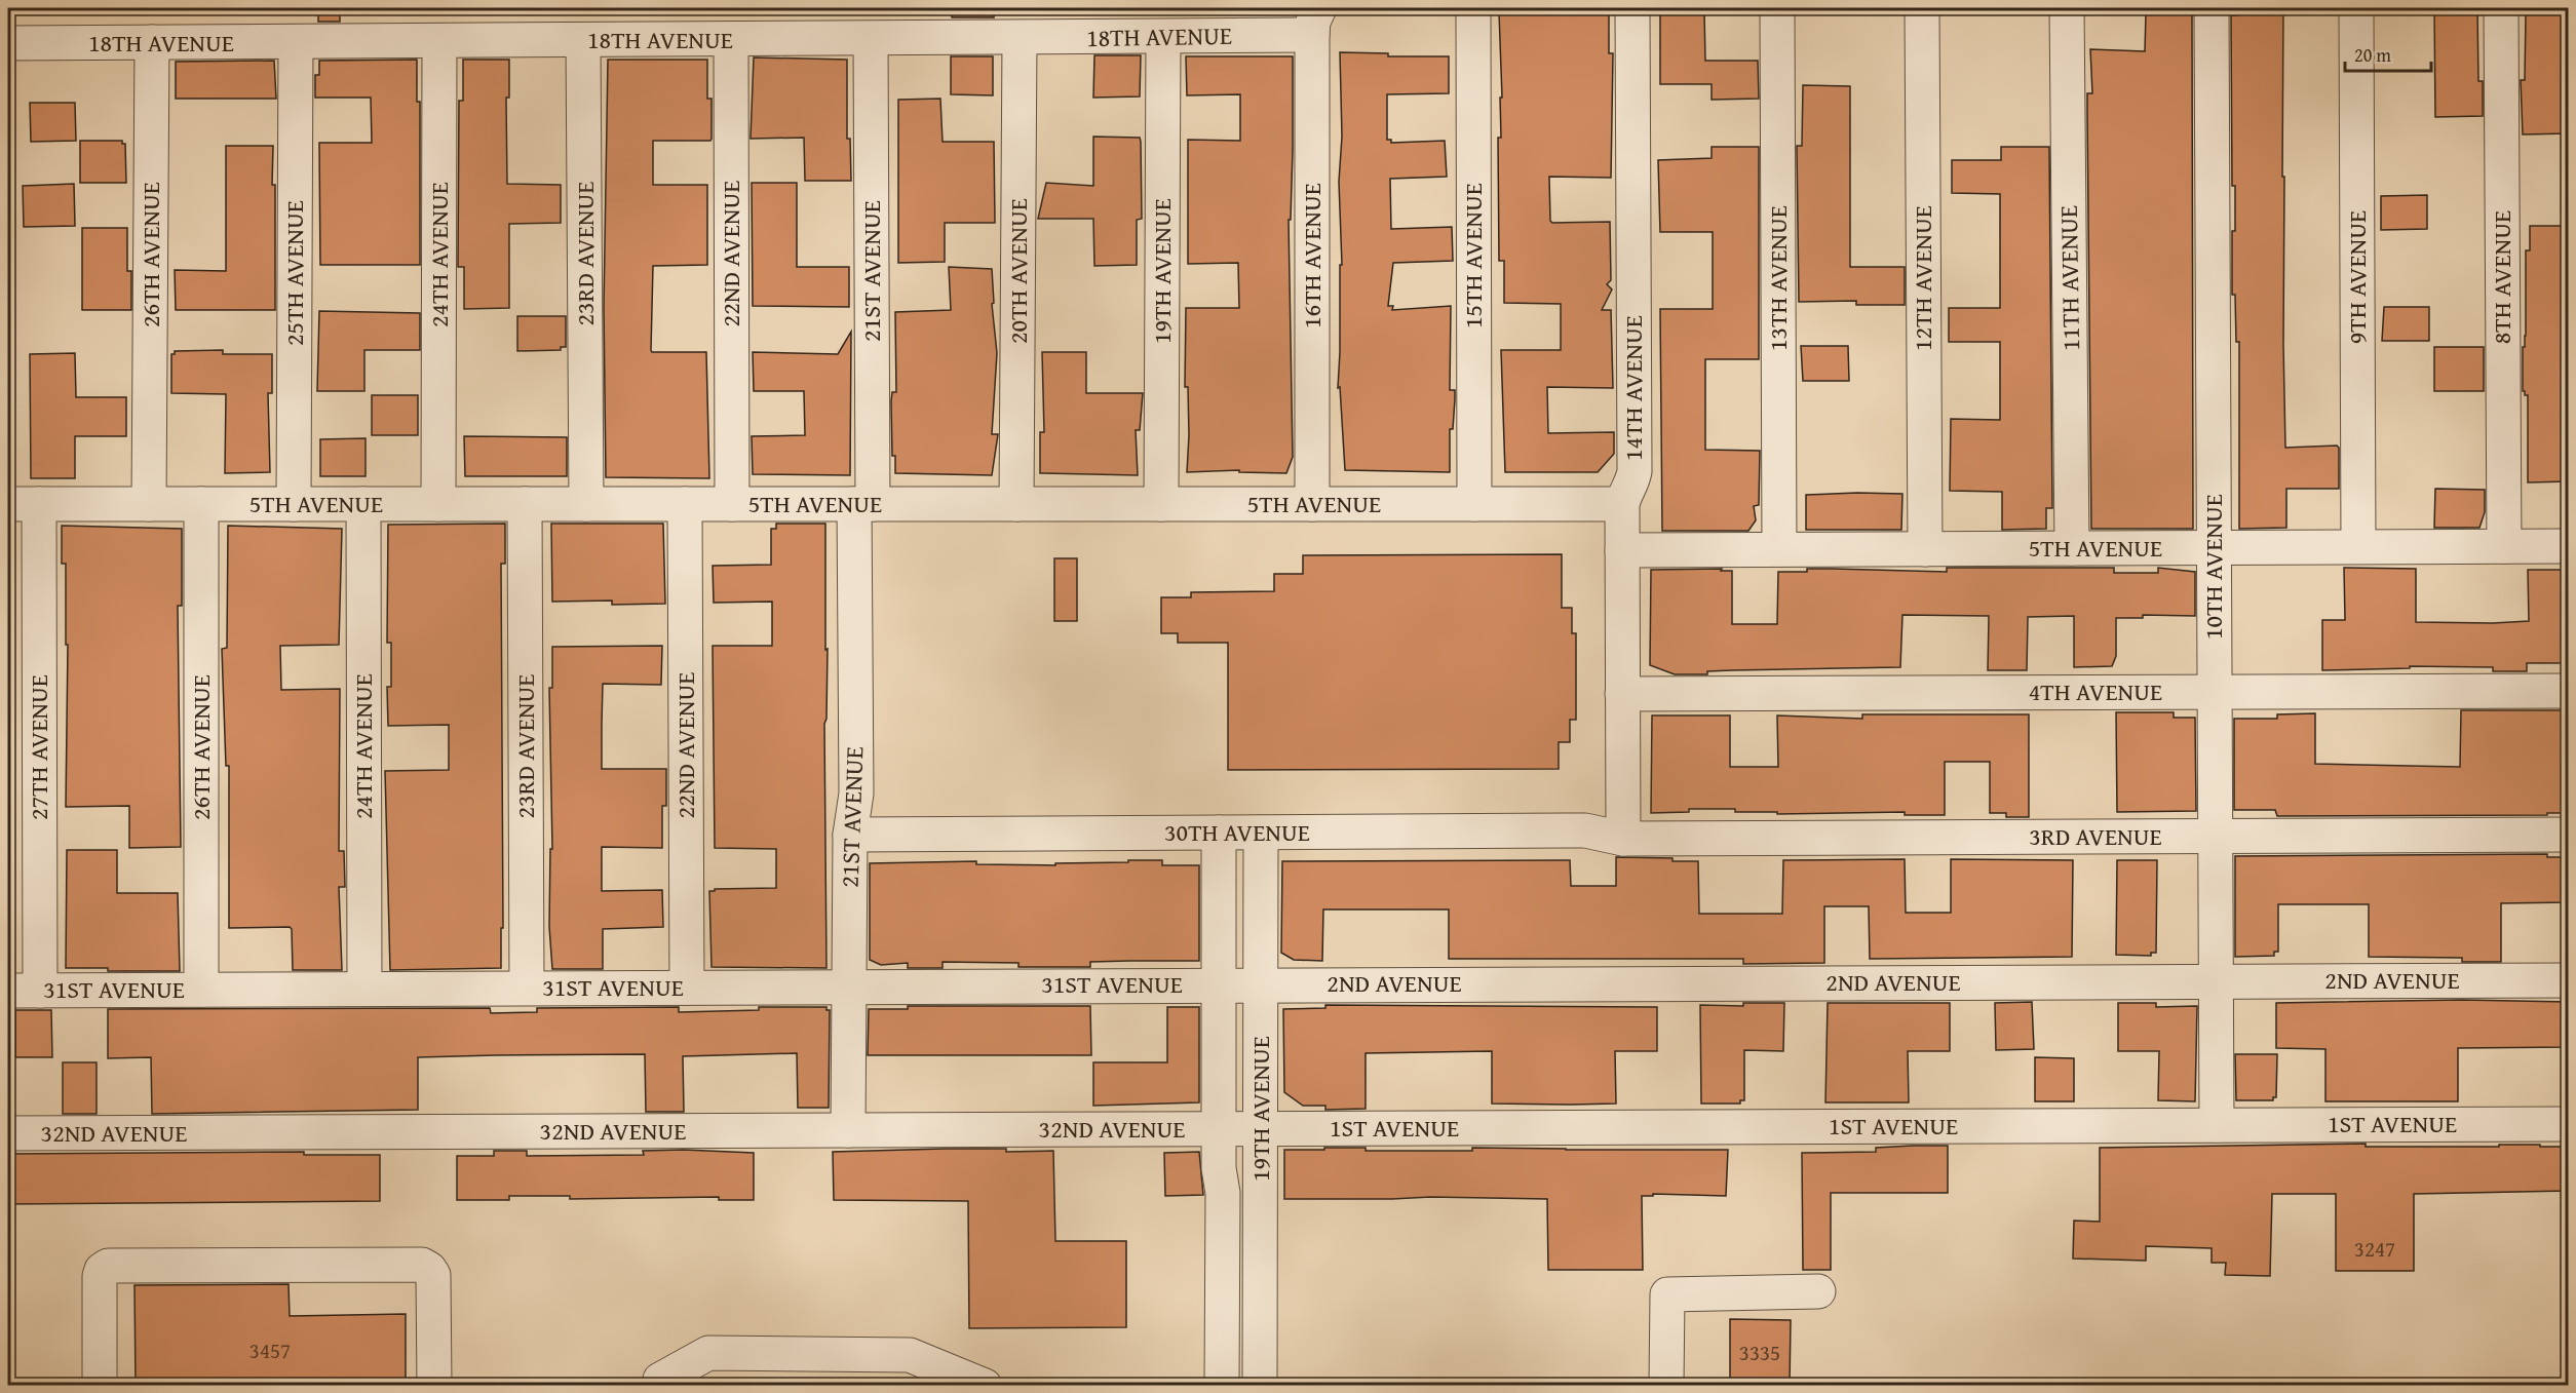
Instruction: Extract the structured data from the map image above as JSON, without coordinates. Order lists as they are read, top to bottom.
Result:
{
  "streets": {
    "lane": [
      "18TH AVENUE",
      "23RD AVENUE",
      "22ND AVENUE",
      "26TH AVENUE",
      "24TH AVENUE",
      "16TH AVENUE",
      "15TH AVENUE",
      "21ST AVENUE",
      "20TH AVENUE",
      "19TH AVENUE",
      "25TH AVENUE",
      "9TH AVENUE",
      "8TH AVENUE",
      "13TH AVENUE",
      "12TH AVENUE",
      "11TH AVENUE",
      "14TH AVENUE",
      "5TH AVENUE",
      "10TH AVENUE",
      "4TH AVENUE",
      "27TH AVENUE",
      "30TH AVENUE",
      "3RD AVENUE",
      "2ND AVENUE",
      "31ST AVENUE",
      "1ST AVENUE",
      "32ND AVENUE"
    ]
  },
  "crossings": [
    ["18TH AVENUE", "23RD AVENUE"],
    ["18TH AVENUE", "22ND AVENUE"],
    ["18TH AVENUE", "26TH AVENUE"],
    ["18TH AVENUE", "24TH AVENUE"],
    ["18TH AVENUE", "16TH AVENUE"],
    ["18TH AVENUE", "21ST AVENUE"],
    ["18TH AVENUE", "20TH AVENUE"],
    ["18TH AVENUE", "19TH AVENUE"],
    ["18TH AVENUE", "25TH AVENUE"],
    ["23RD AVENUE", "5TH AVENUE"],
    ["23RD AVENUE", "31ST AVENUE"],
    ["22ND AVENUE", "5TH AVENUE"],
    ["22ND AVENUE", "31ST AVENUE"],
    ["26TH AVENUE", "5TH AVENUE"],
    ["26TH AVENUE", "31ST AVENUE"],
    ["24TH AVENUE", "5TH AVENUE"],
    ["24TH AVENUE", "31ST AVENUE"],
    ["16TH AVENUE", "5TH AVENUE"],
    ["15TH AVENUE", "5TH AVENUE"],
    ["21ST AVENUE", "5TH AVENUE"],
    ["21ST AVENUE", "30TH AVENUE"],
    ["21ST AVENUE", "31ST AVENUE"],
    ["21ST AVENUE", "32ND AVENUE"],
    ["20TH AVENUE", "5TH AVENUE"],
    ["19TH AVENUE", "5TH AVENUE"],
    ["19TH AVENUE", "30TH AVENUE"],
    ["19TH AVENUE", "2ND AVENUE"],
    ["19TH AVENUE", "31ST AVENUE"],
    ["19TH AVENUE", "1ST AVENUE"],
    ["19TH AVENUE", "32ND AVENUE"],
    ["25TH AVENUE", "5TH AVENUE"],
    ["9TH AVENUE", "5TH AVENUE"],
    ["8TH AVENUE", "5TH AVENUE"],
    ["13TH AVENUE", "5TH AVENUE"],
    ["12TH AVENUE", "5TH AVENUE"],
    ["11TH AVENUE", "5TH AVENUE"],
    ["14TH AVENUE", "5TH AVENUE"],
    ["14TH AVENUE", "4TH AVENUE"],
    ["14TH AVENUE", "30TH AVENUE"],
    ["14TH AVENUE", "3RD AVENUE"],
    ["5TH AVENUE", "10TH AVENUE"],
    ["5TH AVENUE", "27TH AVENUE"],
    ["10TH AVENUE", "4TH AVENUE"],
    ["10TH AVENUE", "3RD AVENUE"],
    ["10TH AVENUE", "2ND AVENUE"],
    ["10TH AVENUE", "1ST AVENUE"],
    ["27TH AVENUE", "31ST AVENUE"],
    ["30TH AVENUE", "3RD AVENUE"],
    ["2ND AVENUE", "31ST AVENUE"],
    ["1ST AVENUE", "32ND AVENUE"]
  ],
  "house_numbers": ["3247", "3457", "3335"],
  "scale_bar": "20 m"
}
